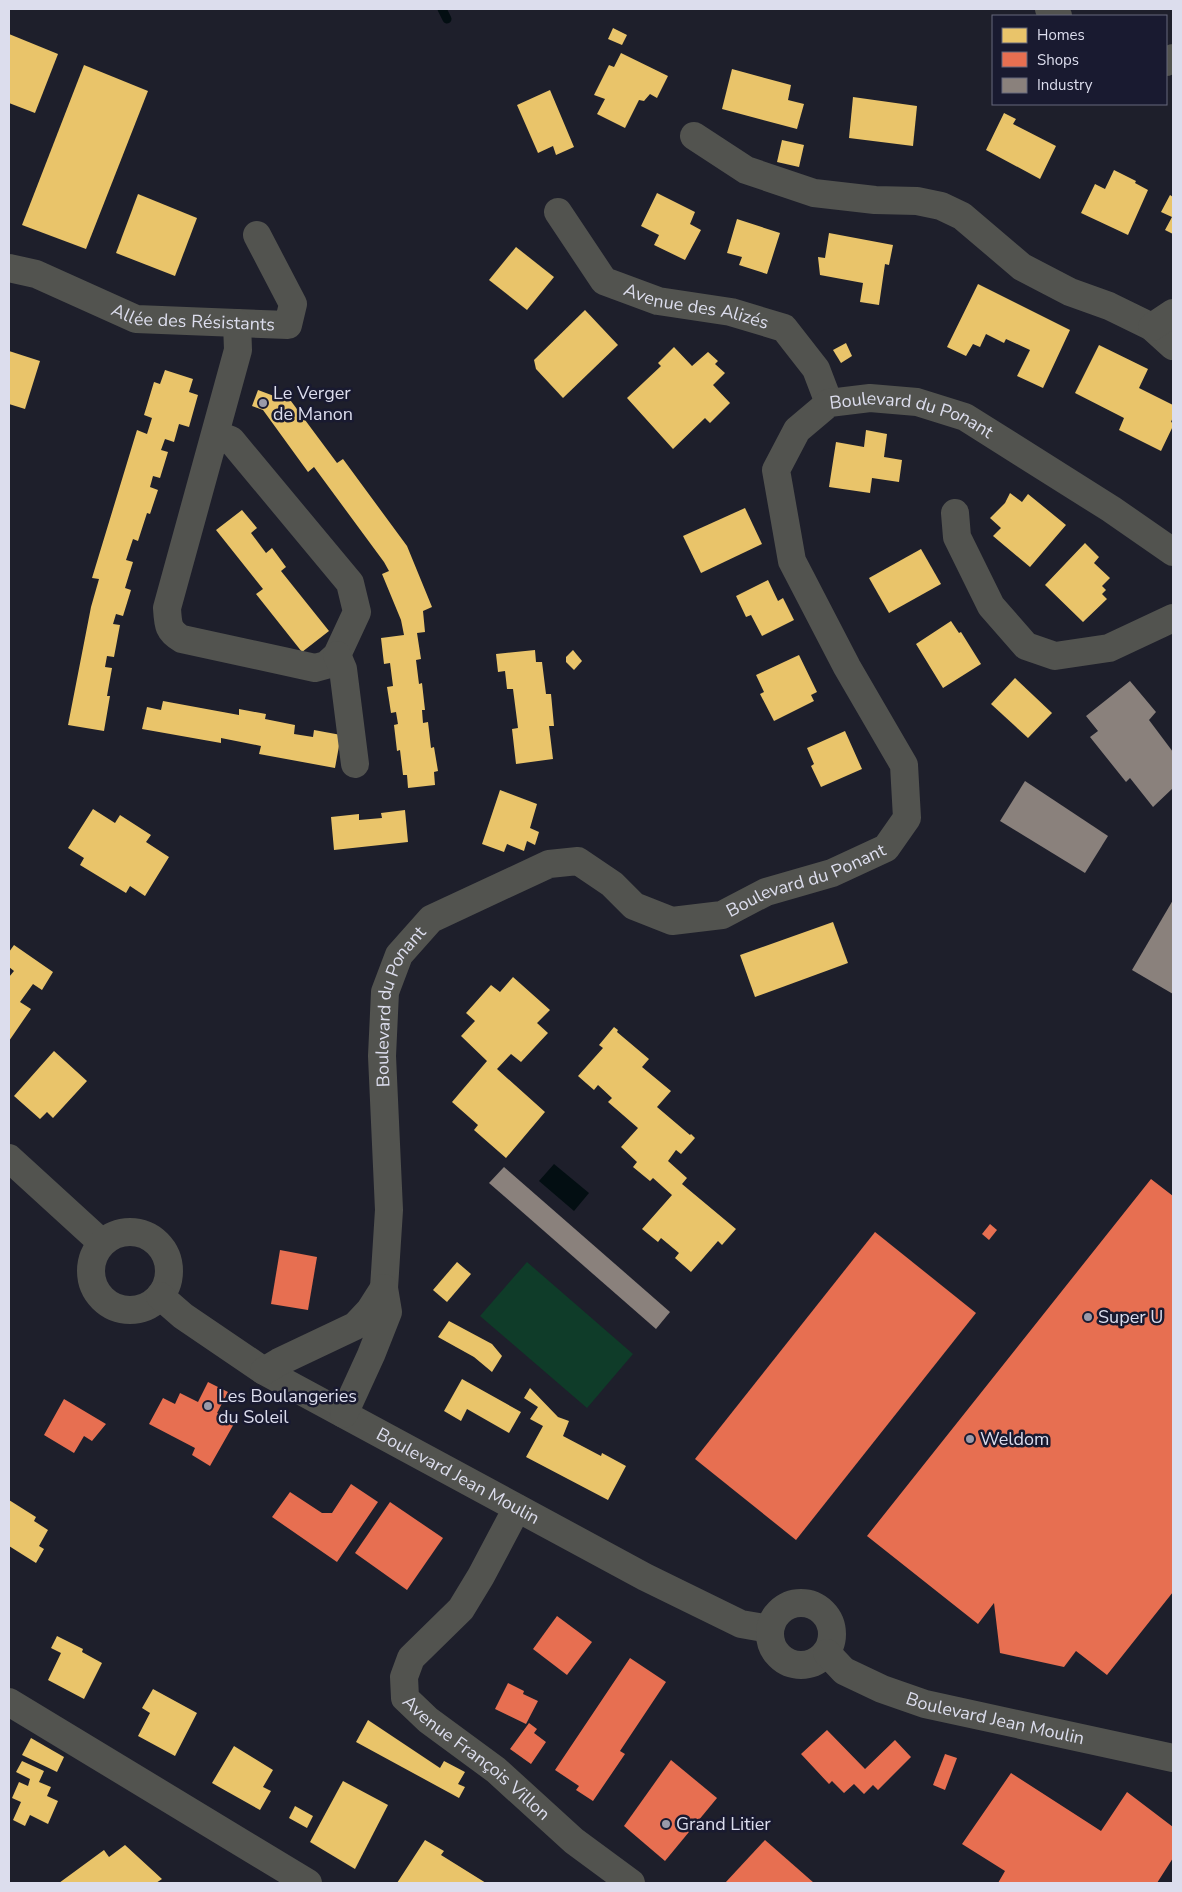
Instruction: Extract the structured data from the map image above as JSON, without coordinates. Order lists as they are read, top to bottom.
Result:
{
  "streets": {
    "street": [
      "Avenue des Alizés",
      "Allée des Résistants",
      "Boulevard du Ponant",
      "Boulevard Jean Moulin",
      "Avenue François Villon"
    ]
  },
  "crossings": [
    ["Avenue des Alizés", "Boulevard du Ponant"],
    ["Boulevard du Ponant", "Boulevard Jean Moulin"],
    ["Boulevard Jean Moulin", "Avenue François Villon"]
  ],
  "places": [
    "Le Verger de Manon",
    "Super U",
    "Les Boulangeries du Soleil",
    "Weldom",
    "Grand Litier"
  ],
  "legend": ["Homes", "Shops", "Industry"]
}
